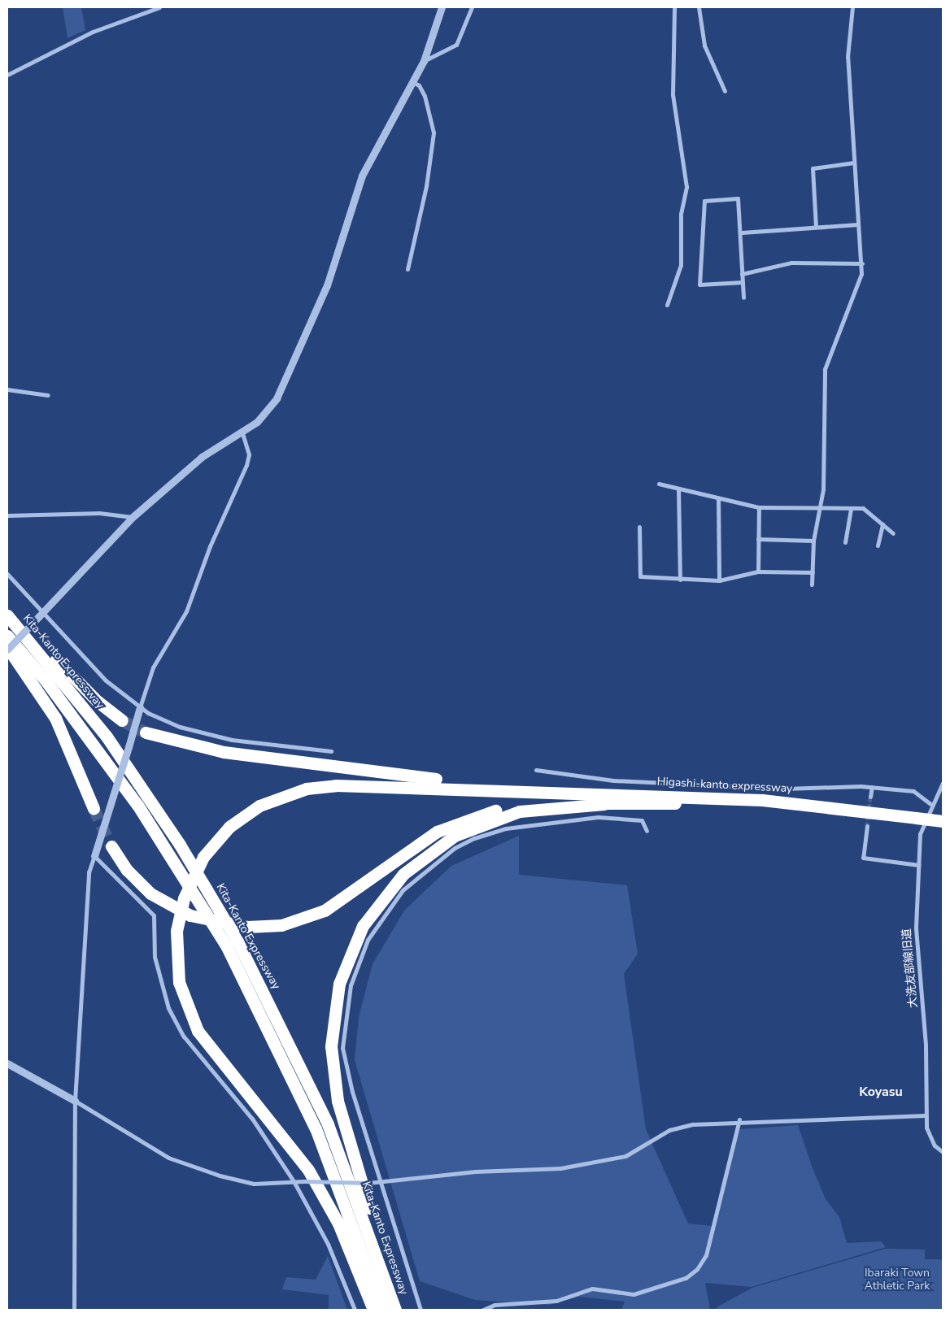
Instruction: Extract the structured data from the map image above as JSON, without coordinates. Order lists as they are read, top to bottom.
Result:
{
  "streets": {
    "highway": ["Kita-Kanto Expressway", "Higashi-kanto expressway"],
    "street": ["大洗友部線旧道"]
  },
  "districts": ["Koyasu"],
  "parks": ["Ibaraki Town Athletic Park"]
}
